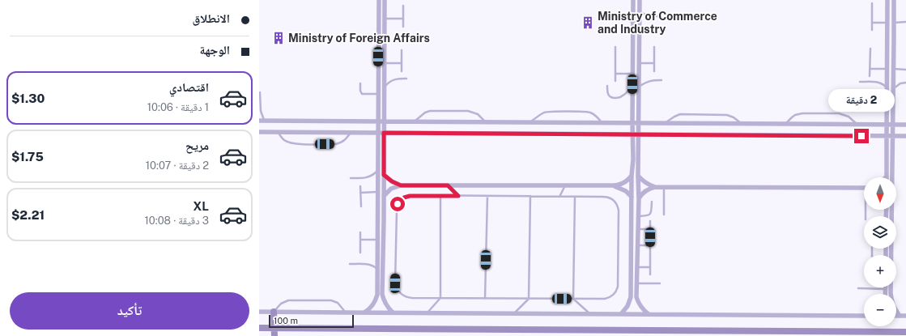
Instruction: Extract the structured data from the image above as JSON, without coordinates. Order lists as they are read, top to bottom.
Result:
{
  "places": {
    "building": ["Ministry of Commerce and Industry", "Ministry of Foreign Affairs"]
  },
  "scale_bar": "100 m",
  "north": "bottom",
  "page": {
    "banner": ["الانطلاق", "الوجهة"],
    "list": [
      {
        "name": "اقتصادي",
        "note": "1 دقيقة · 10:06",
        "value": "$1.30"
      },
      {
        "name": "مريح",
        "note": "2 دقيقة · 10:07",
        "value": "$1.75"
      },
      {
        "name": "XL",
        "note": "3 دقيقة · 10:08",
        "value": "$2.21"
      }
    ],
    "bubble": "2 دقيقة",
    "map_buttons": ["+", "−"],
    "buttons": "تأكيد",
    "scale": "100 m"
  }
}
